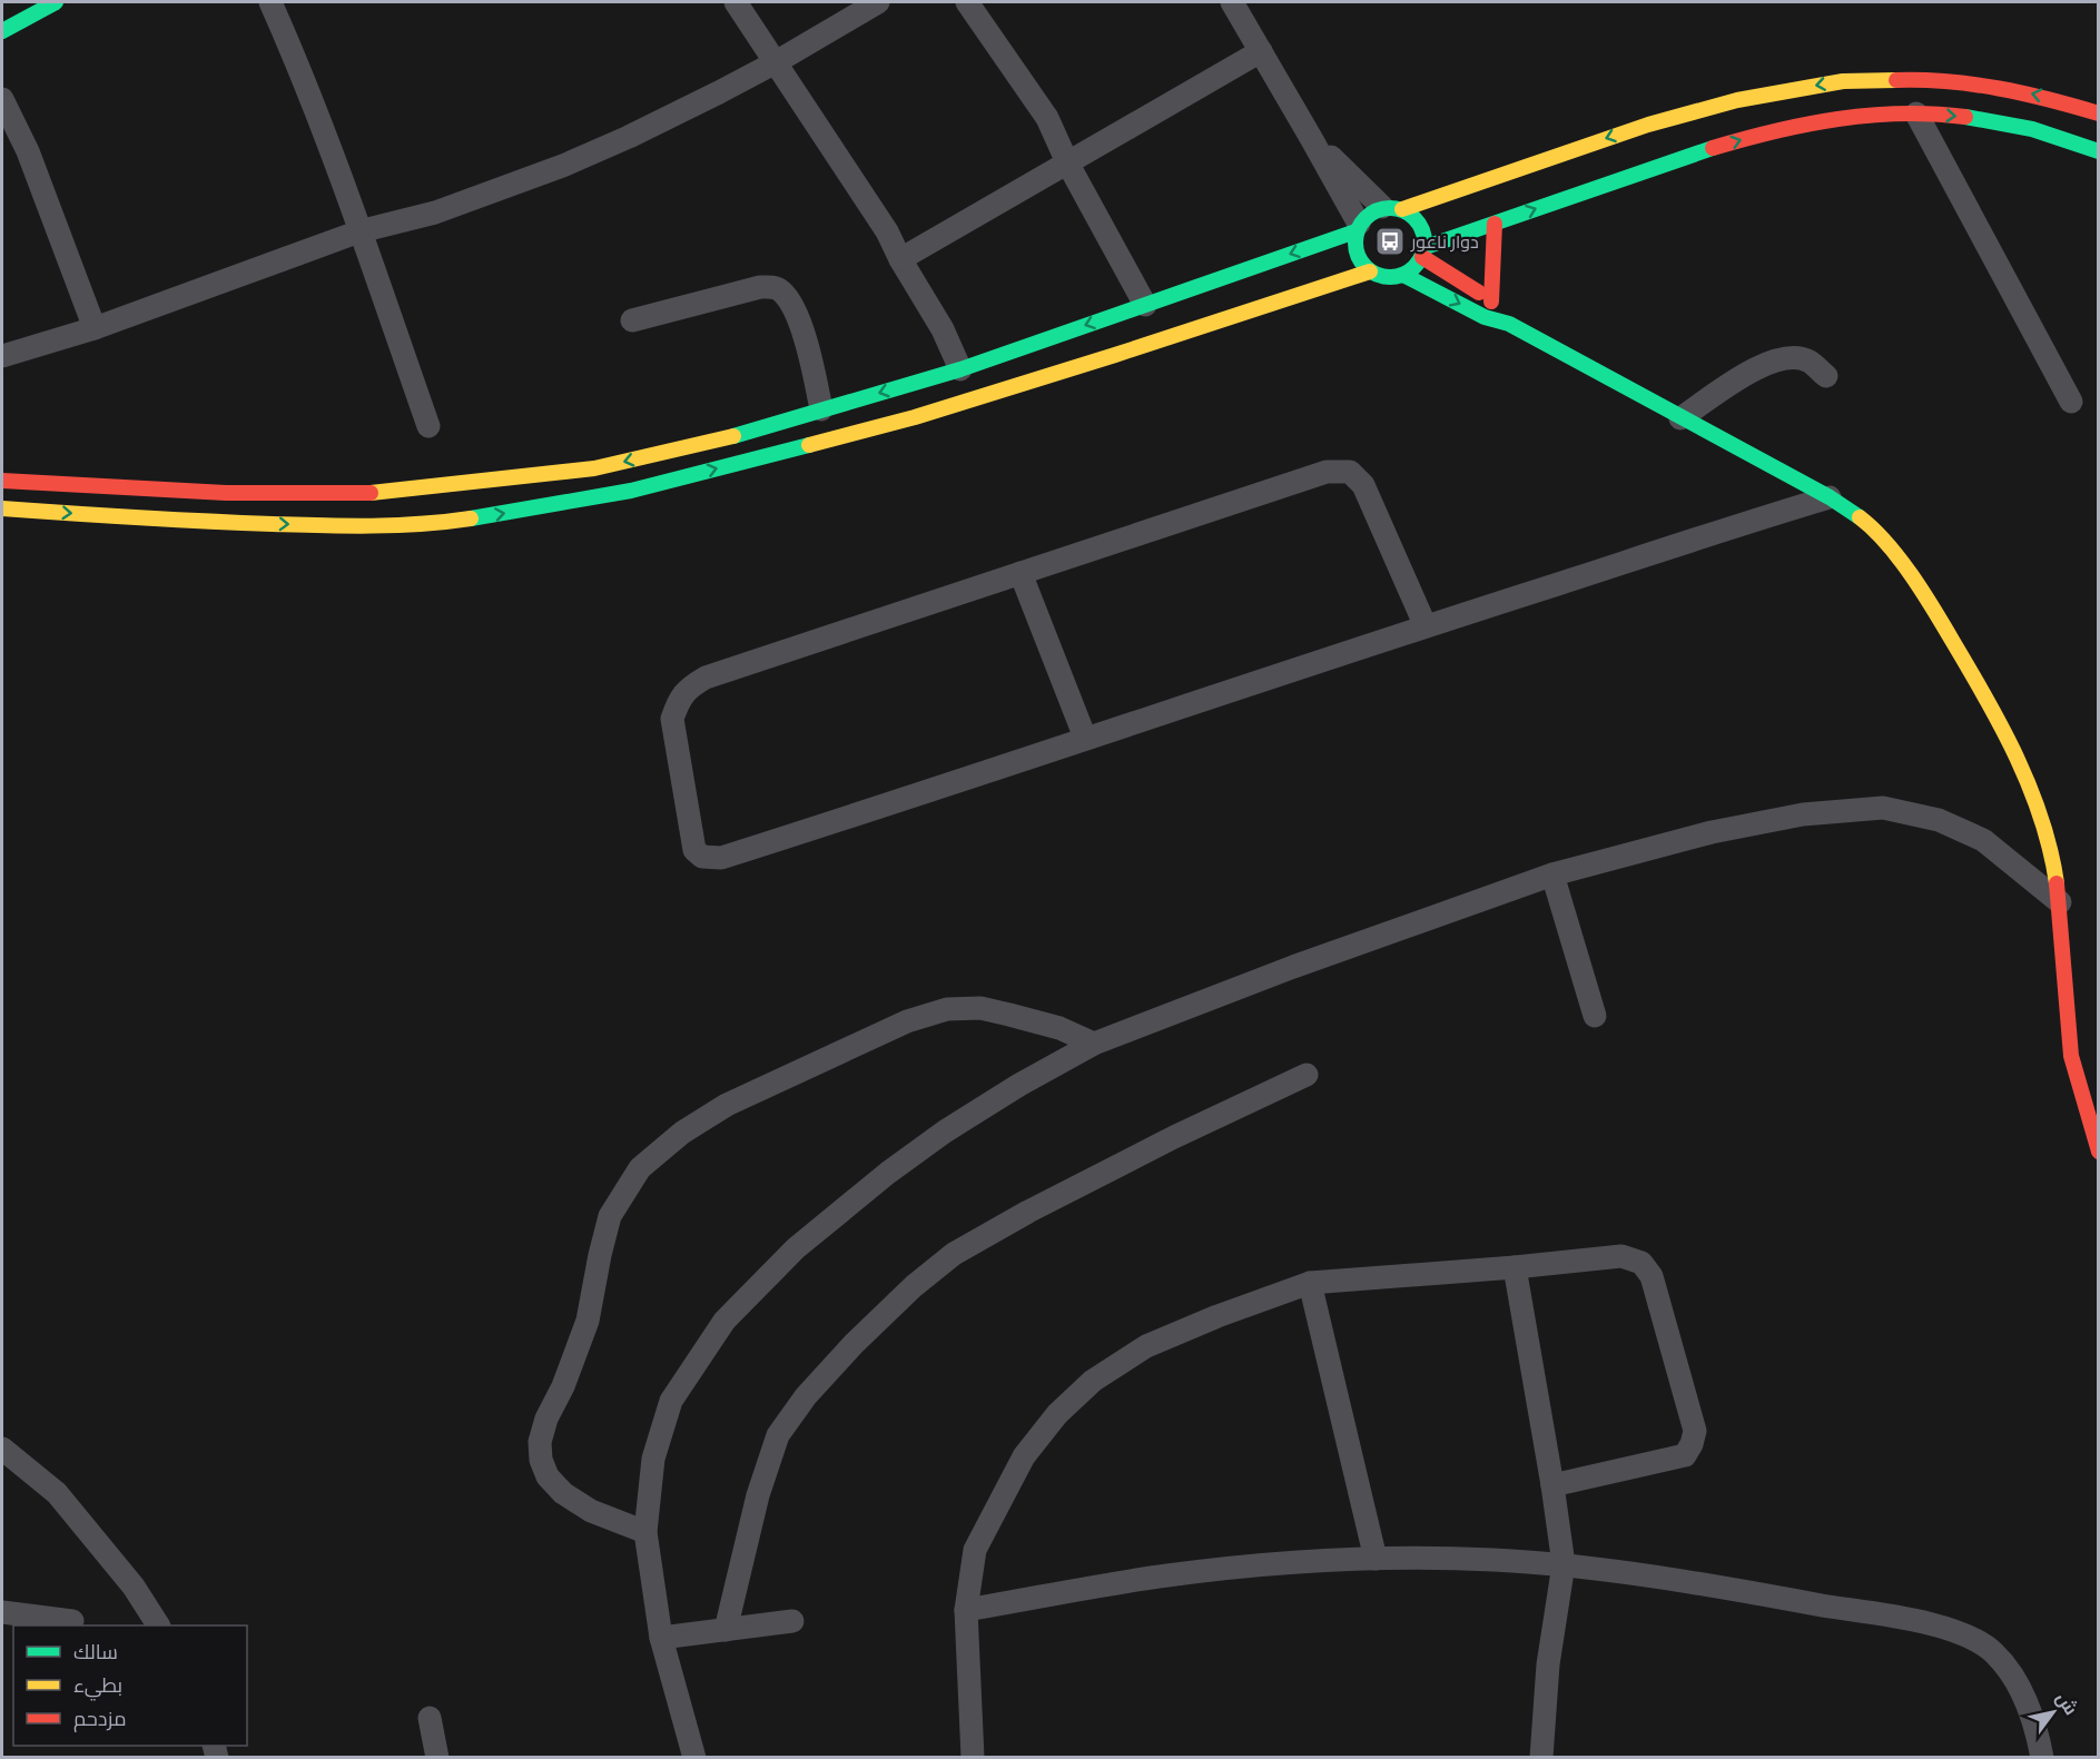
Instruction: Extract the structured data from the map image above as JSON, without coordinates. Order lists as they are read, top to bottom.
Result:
{
  "places": {
    "bus stop": ["دوار ناعور"]
  },
  "legend": ["سالك", "بطيء", "مزدحم"],
  "north": "top right"
}
